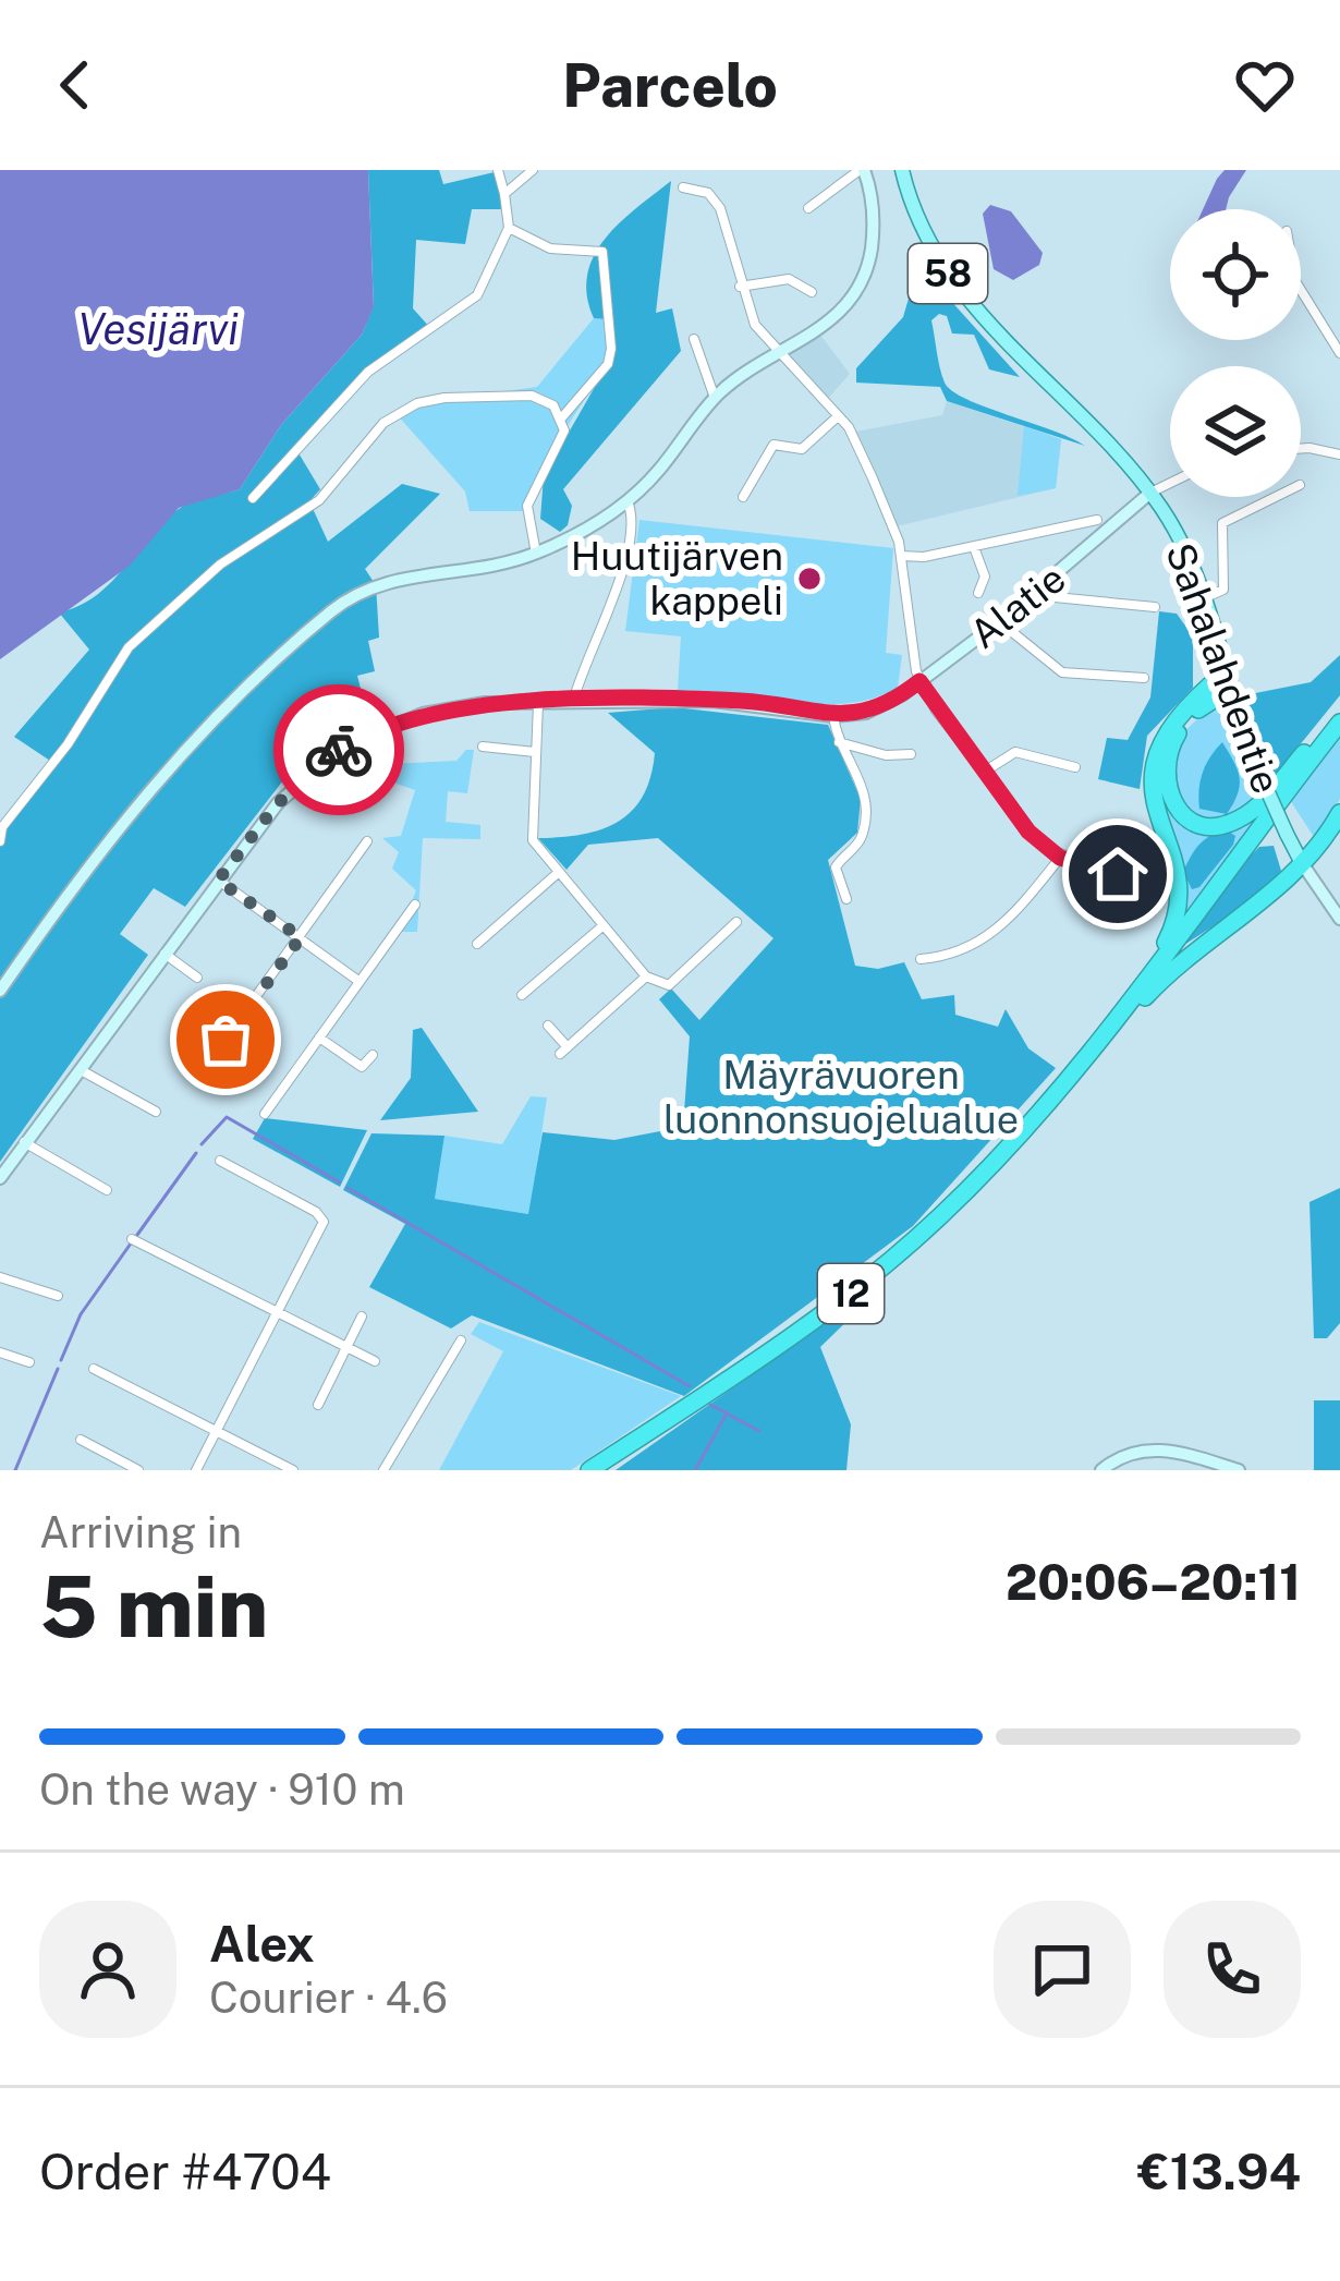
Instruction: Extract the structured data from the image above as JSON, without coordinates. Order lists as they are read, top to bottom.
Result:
{
  "streets": {
    "highway": ["12"],
    "main road": ["58", "Sahalahdentie"],
    "street": ["Alatie"]
  },
  "crossings": [
    ["Alatie", "Sahalahdentie"]
  ],
  "water": ["Vesijärvi"],
  "parks": ["Mäyrävuoren luonnonsuojelualue"],
  "places": ["Huutijärven kappeli"],
  "page": {
    "header": "Parcelo",
    "heading": ["5 min", "Arriving in", "20:06–20:11"],
    "panel": [
      "Alex",
      "Courier · 4.6",
      "Order #4704",
      "€13.94"
    ],
    "bar": "On the way · 910 m"
  }
}
